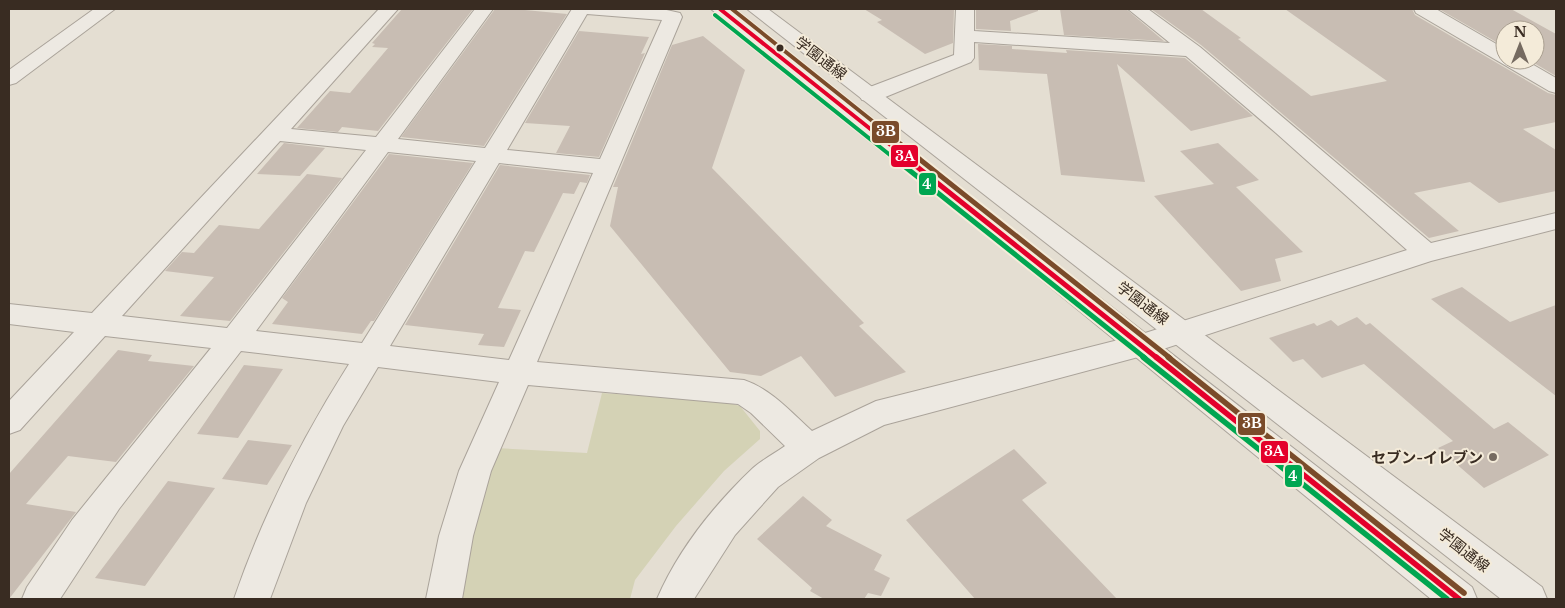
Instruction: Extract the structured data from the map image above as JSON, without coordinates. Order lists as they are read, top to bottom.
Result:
{
  "streets": {
    "street": ["学園通線"]
  },
  "places": ["セブン-イレブン"],
  "lines": ["transit line 3A", "transit line 3B", "transit line 4"],
  "north": "top"
}
